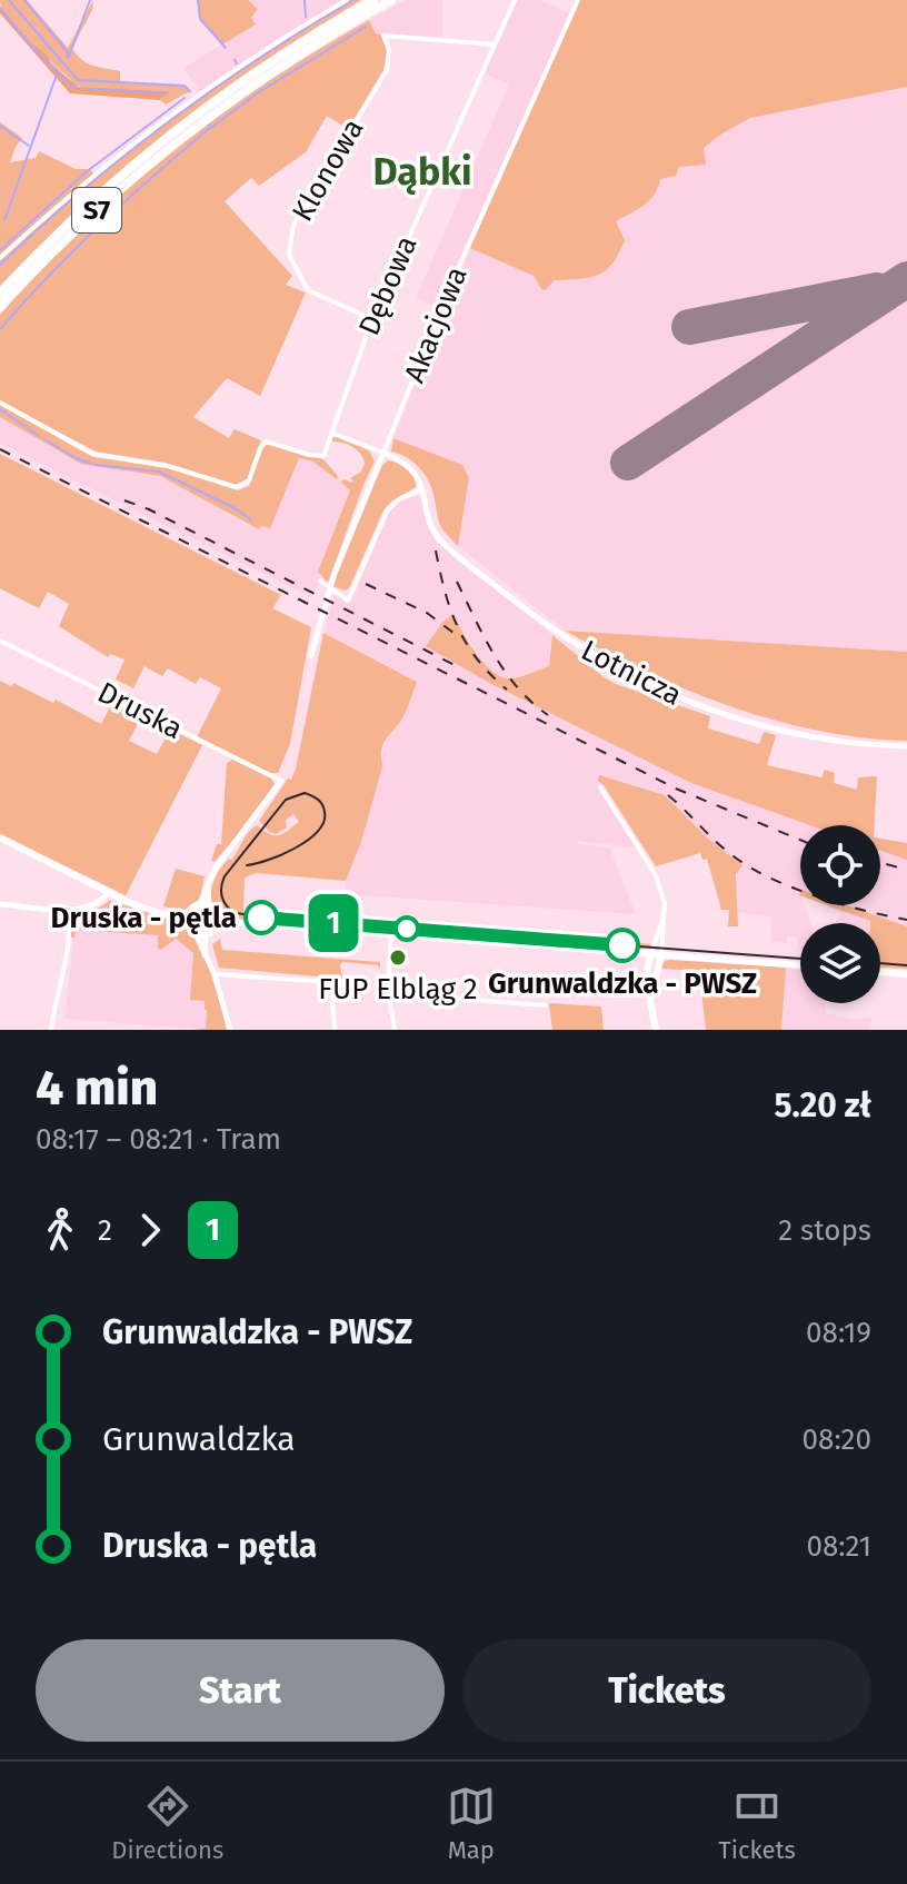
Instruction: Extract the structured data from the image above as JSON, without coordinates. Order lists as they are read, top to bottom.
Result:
{
  "streets": {
    "highway": ["S7"],
    "street": [
      "Klonowa",
      "Dębowa",
      "Akacjowa",
      "Lotnicza",
      "Druska"
    ]
  },
  "crossings": [
    ["Klonowa", "Dębowa"]
  ],
  "districts": ["Dąbki"],
  "places": ["Druska - pętla", "Grunwaldzka - PWSZ", "FUP Elbląg 2"],
  "lines": ["tram line 1"],
  "page": {
    "on_map": "1",
    "heading": ["4 min", "08:17 – 08:21 · Tram", "5.20 zł"],
    "legs": ["2", "1", "2 stops"],
    "list": [
      {
        "name": "Grunwaldzka - PWSZ",
        "value": "08:19"
      },
      {
        "name": "Grunwaldzka",
        "value": "08:20"
      },
      {
        "name": "Druska - pętla",
        "value": "08:21"
      }
    ],
    "buttons": ["Start", "Tickets"],
    "tabs": ["Directions", "Map", "Tickets"]
  }
}
